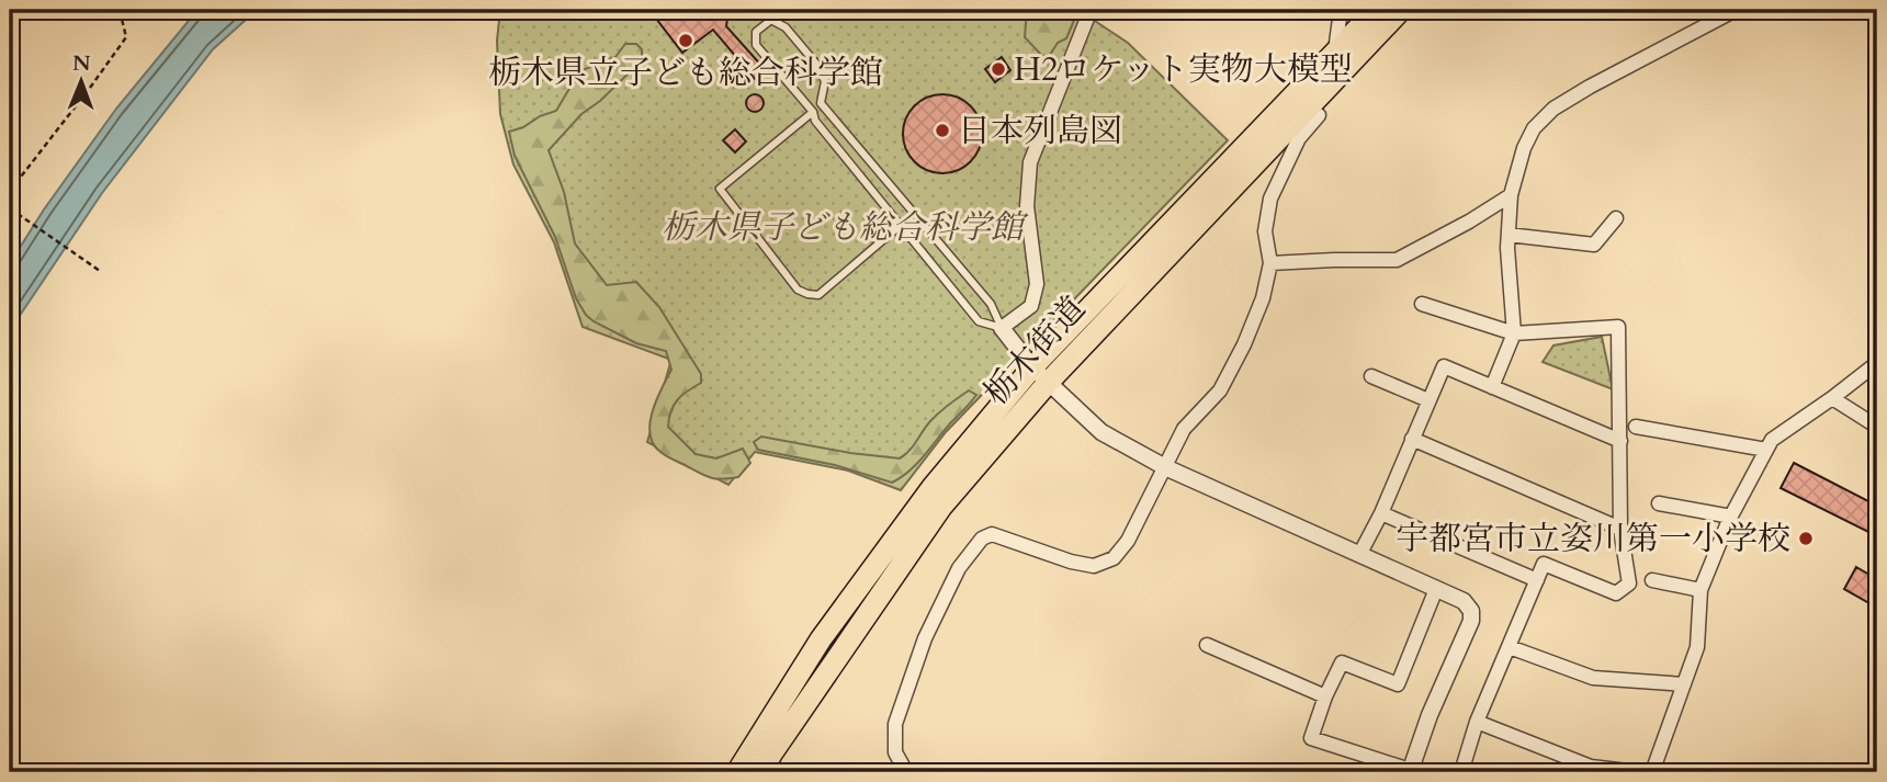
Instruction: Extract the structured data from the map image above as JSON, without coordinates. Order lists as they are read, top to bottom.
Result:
{
  "streets": {
    "highway": ["栃木街道"]
  },
  "parks": ["栃木県子ども総合科学館"],
  "places": [
    "栃木県立子ども総合科学館",
    "H2ロケット実物大模型",
    "日本列島図",
    "宇都宮市立姿川第一小学校"
  ],
  "north": "top"
}
